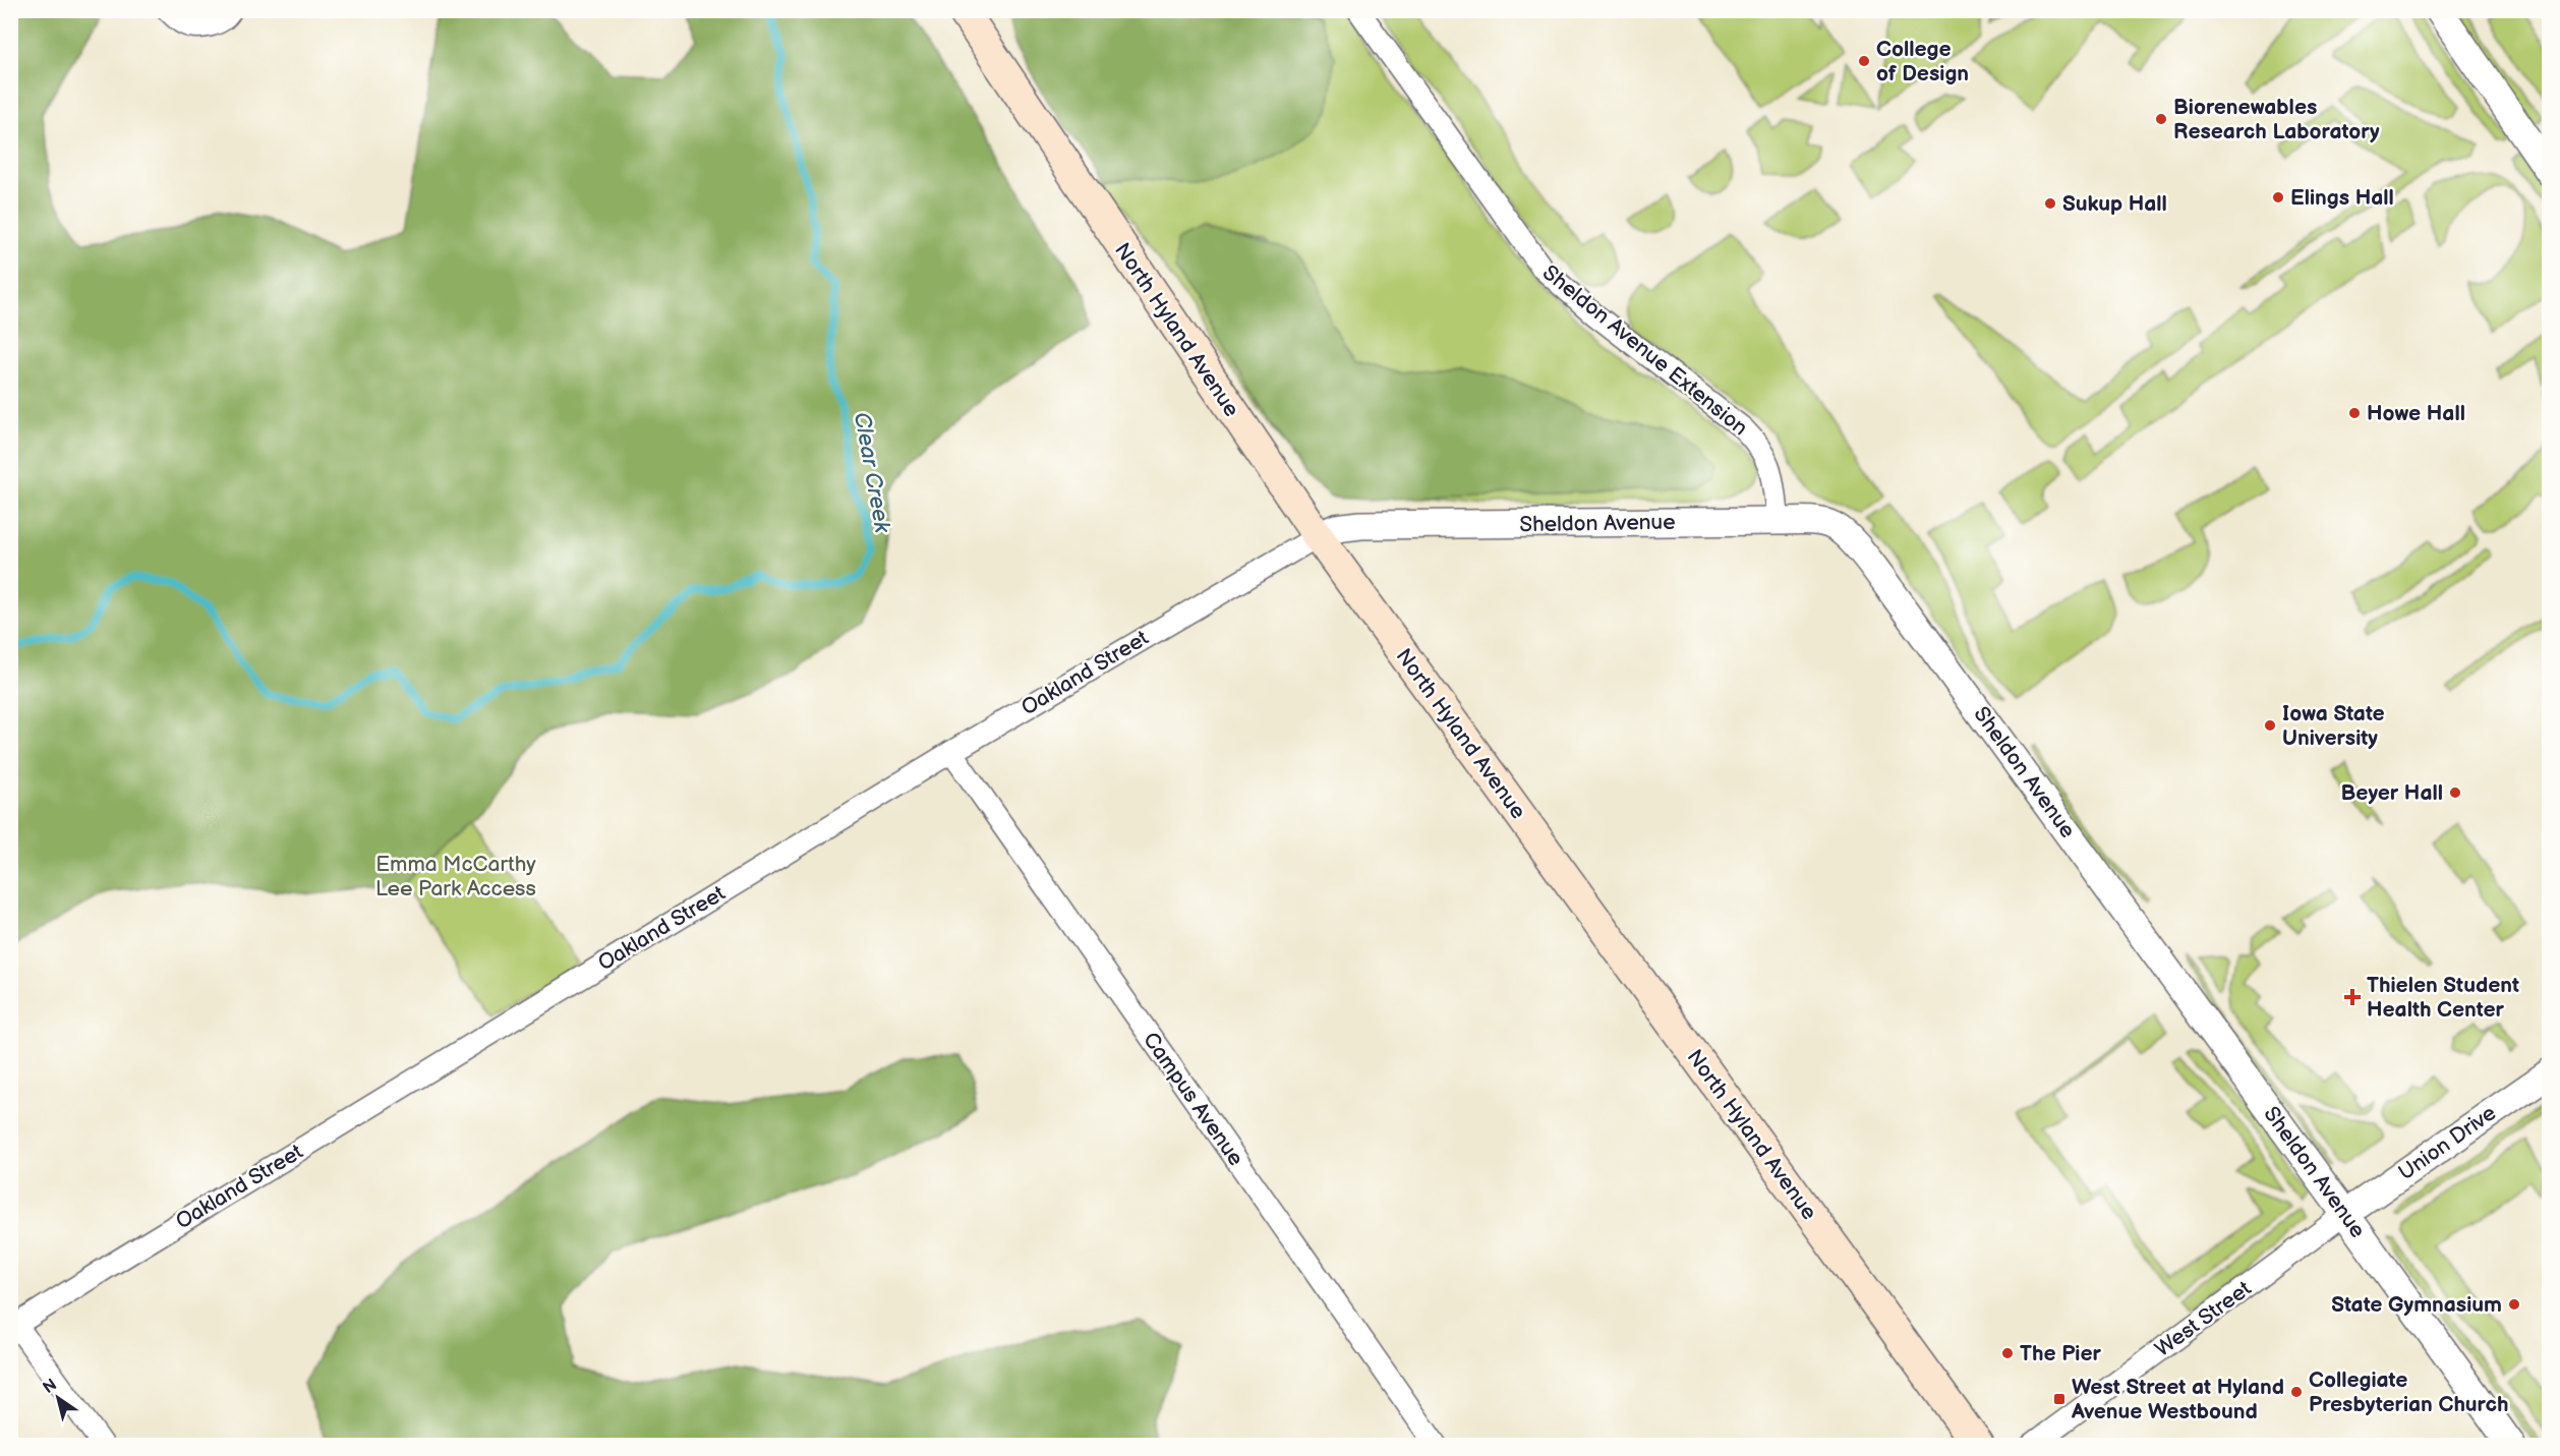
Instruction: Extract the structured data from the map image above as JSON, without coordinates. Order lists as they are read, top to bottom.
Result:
{
  "streets": {
    "main road": ["North Hyland Avenue"],
    "street": [
      "Sheldon Avenue Extension",
      "Sheldon Avenue",
      "Oakland Street",
      "Campus Avenue",
      "Union Drive",
      "West Street"
    ]
  },
  "crossings": [
    ["North Hyland Avenue", "Sheldon Avenue"],
    ["North Hyland Avenue", "Oakland Street"],
    ["Sheldon Avenue Extension", "Sheldon Avenue"],
    ["Sheldon Avenue", "Oakland Street"],
    ["Sheldon Avenue", "Union Drive"],
    ["Sheldon Avenue", "West Street"],
    ["Oakland Street", "Campus Avenue"],
    ["Union Drive", "West Street"]
  ],
  "water": ["Clear Creek"],
  "parks": ["Emma McCarthy Lee Park Access"],
  "places": {
    "other": [
      "College of Design",
      "Biorenewables Research Laboratory",
      "Elings Hall",
      "Sukup Hall",
      "Howe Hall",
      "Iowa State University",
      "Beyer Hall",
      "State Gymnasium",
      "The Pier",
      "Collegiate Presbyterian Church"
    ],
    "health": ["Thielen Student Health Center"],
    "transit": ["West Street at Hyland Avenue Westbound"]
  },
  "north": "top left"
}
